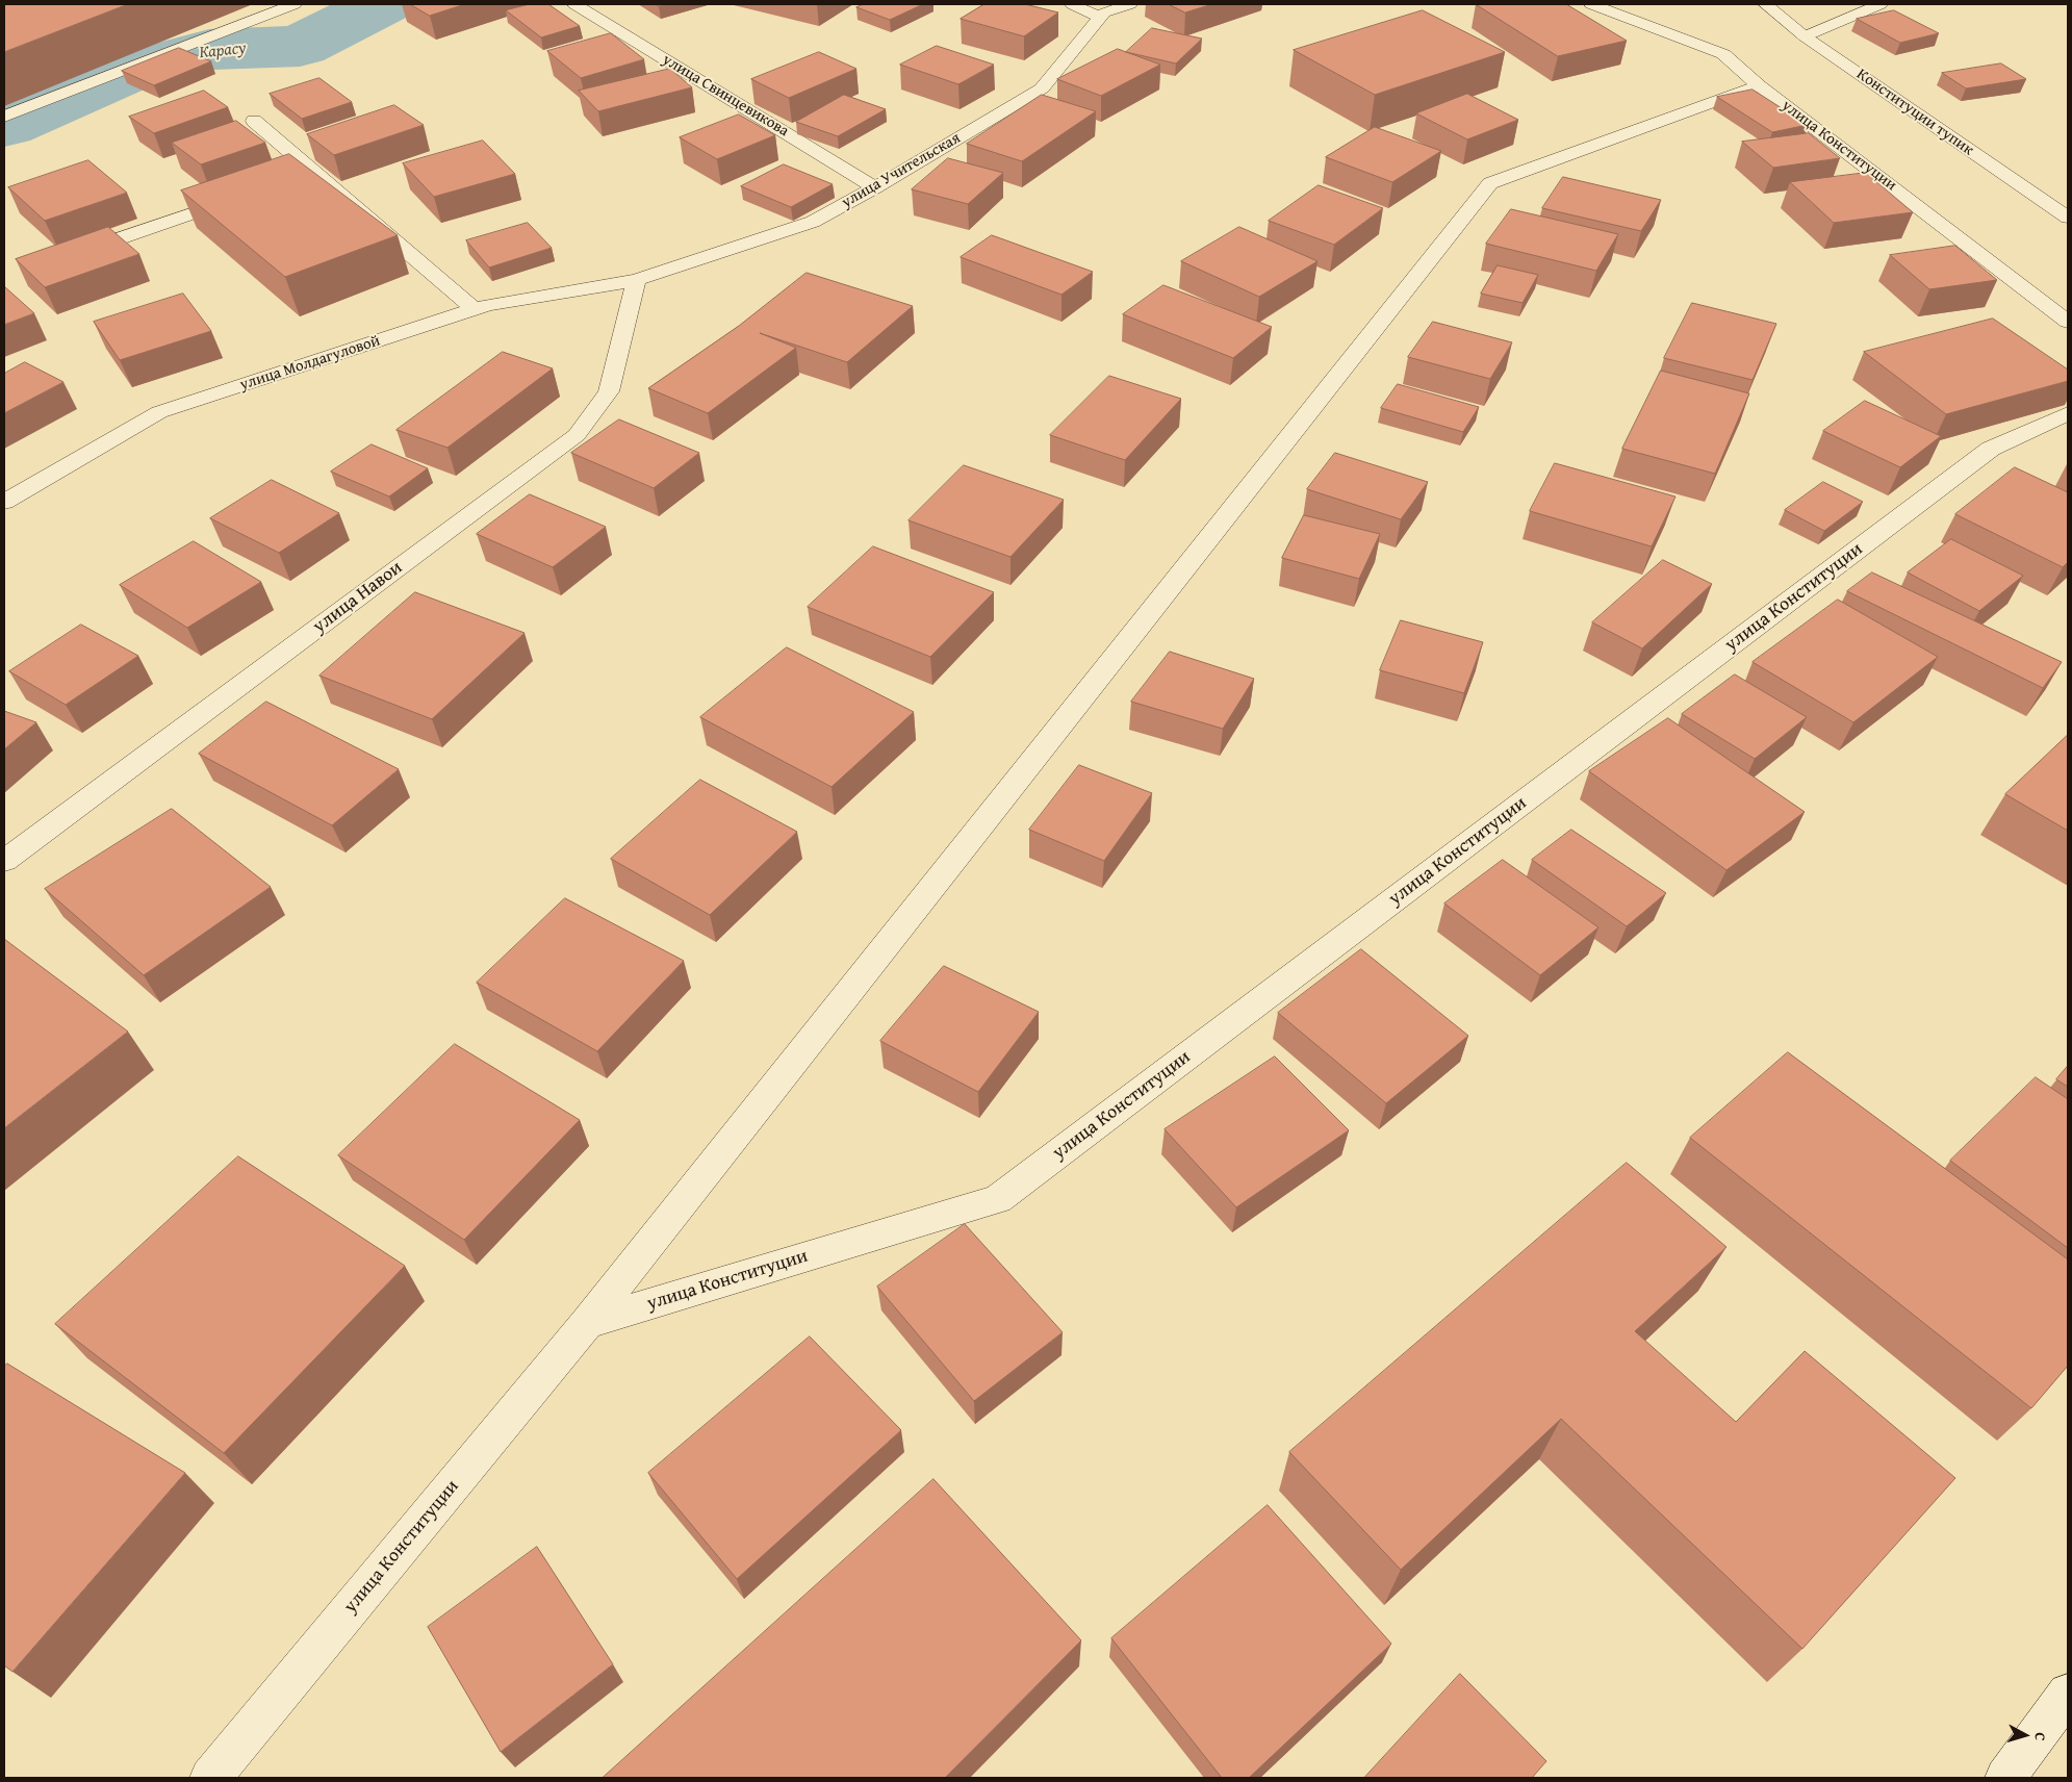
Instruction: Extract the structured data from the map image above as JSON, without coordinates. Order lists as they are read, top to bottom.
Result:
{
  "streets": {
    "street": [
      "улица Свинцевикова",
      "Конституции тупик",
      "улица Конституции",
      "улица Учительская",
      "улица Молдагуловой",
      "улица Навои"
    ]
  },
  "crossings": [
    ["улица Свинцевикова", "улица Учительская"],
    ["улица Учительская", "улица Молдагуловой"],
    ["улица Учительская", "улица Навои"],
    ["улица Молдагуловой", "улица Навои"]
  ],
  "water": ["Карасу"],
  "north": "right"
}
